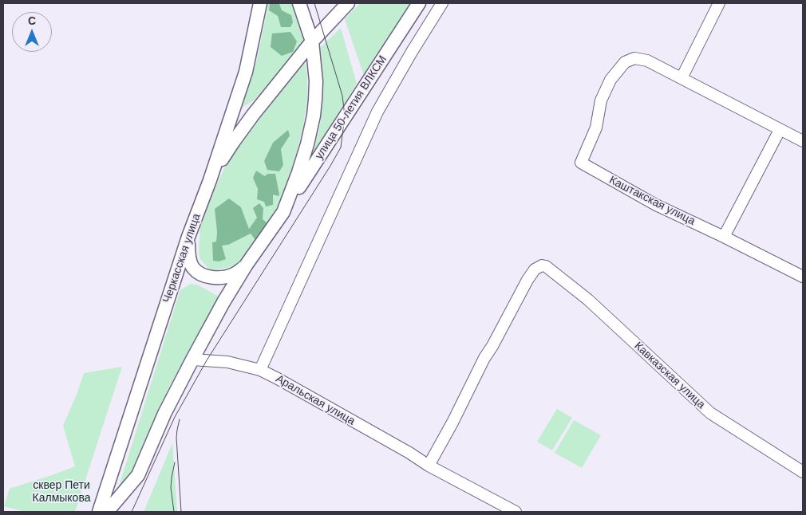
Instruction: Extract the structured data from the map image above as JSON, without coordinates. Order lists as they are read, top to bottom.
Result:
{
  "streets": {
    "main road": ["улица 50-летия ВЛКСМ", "Черкасская улица"],
    "street": ["Каштакская улица", "Кавказская улица", "Аральская улица"]
  },
  "crossings": [
    ["Кавказская улица", "Аральская улица"]
  ],
  "parks": ["сквер Пети Калмыкова"],
  "north": "top"
}
